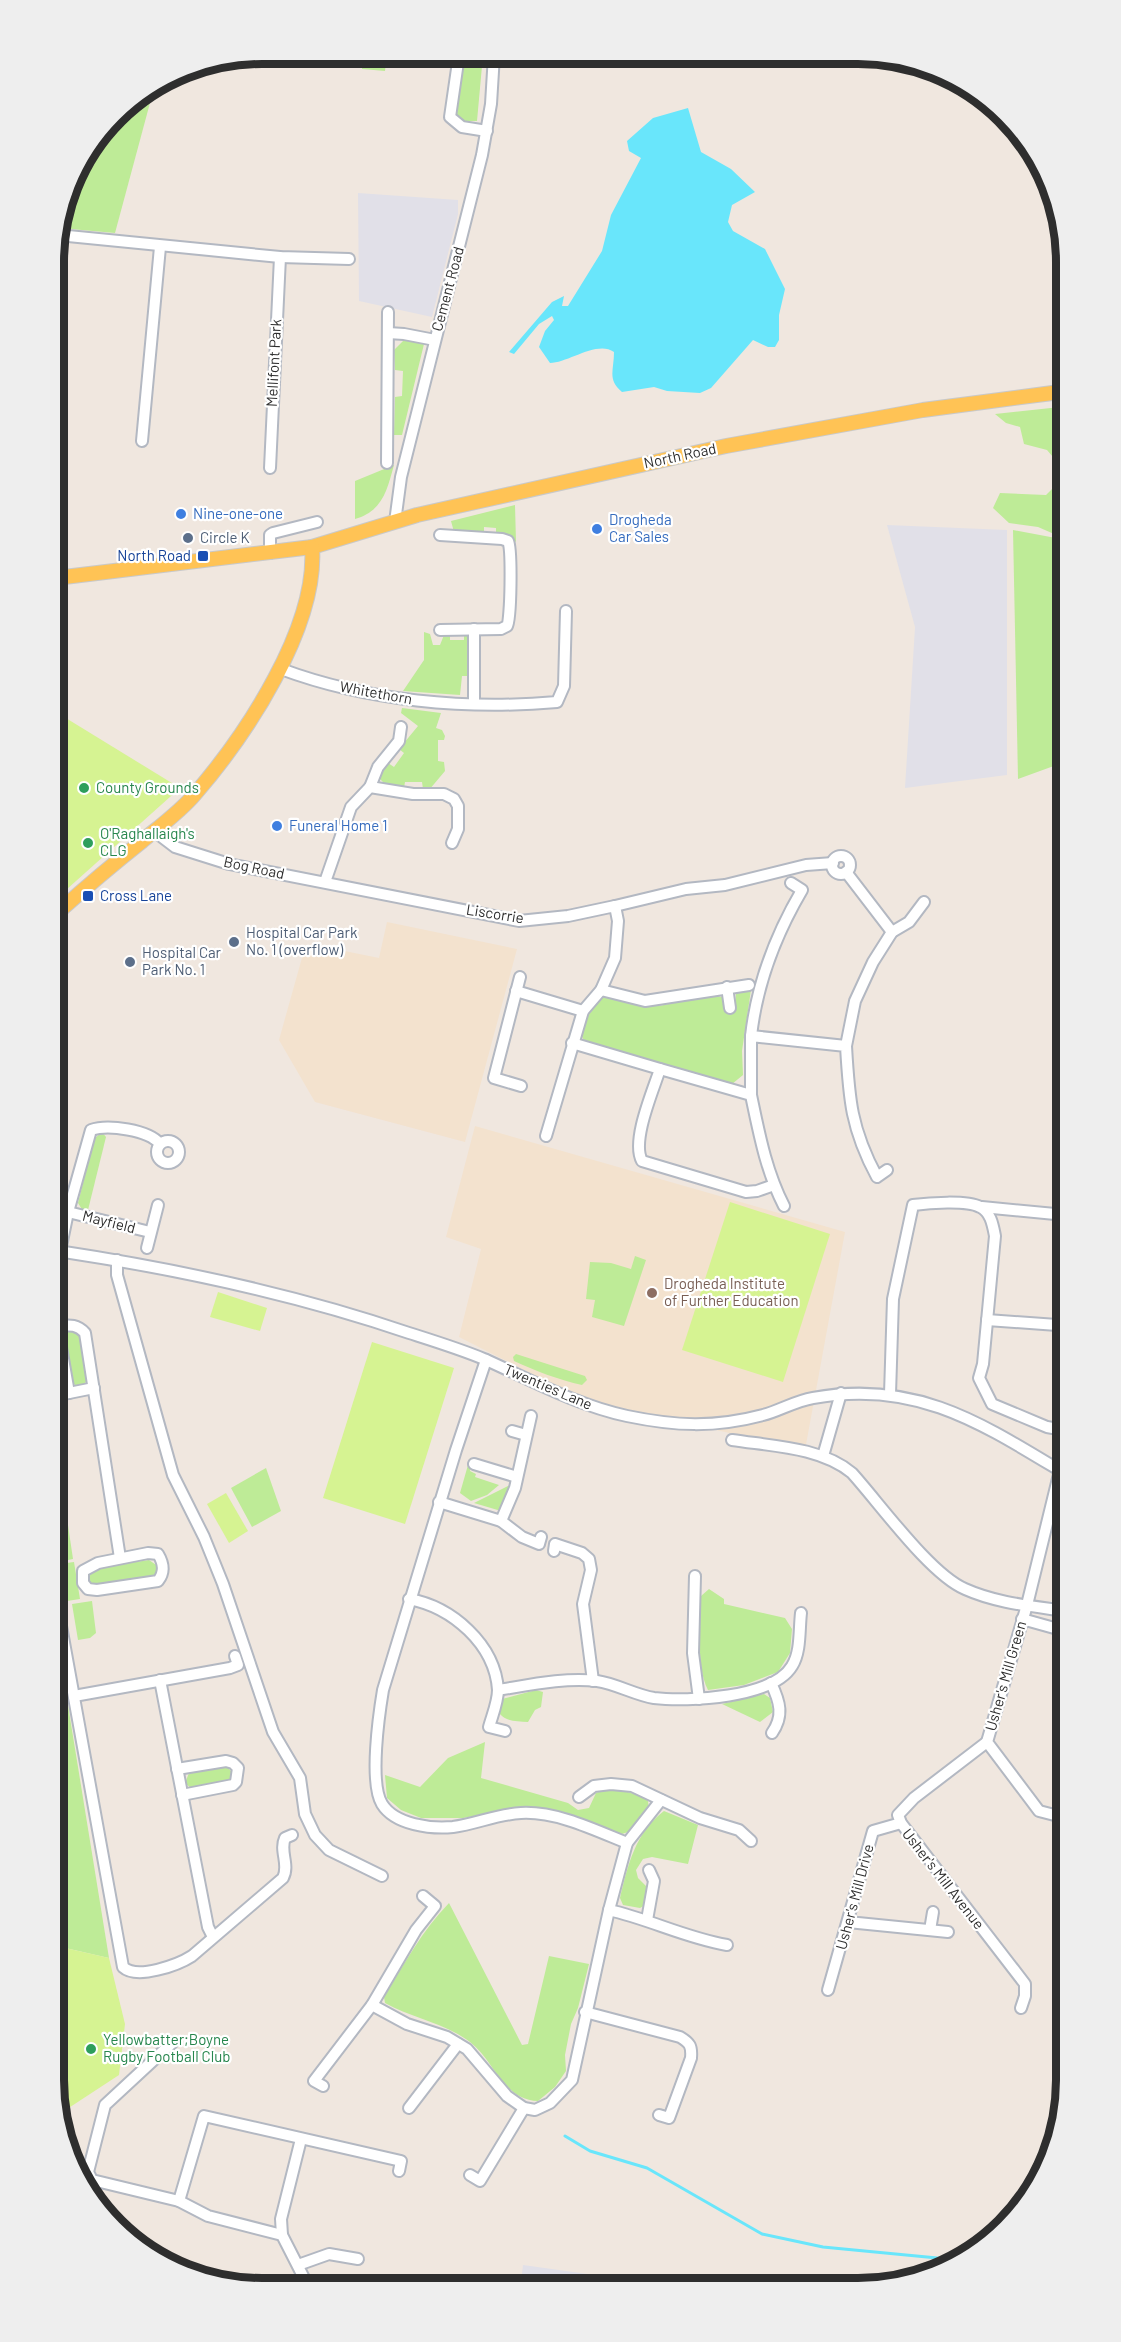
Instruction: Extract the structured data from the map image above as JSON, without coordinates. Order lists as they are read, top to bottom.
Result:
{
  "streets": {
    "main road": ["North Road"],
    "street": [
      "Cement Road",
      "Mellifont Park",
      "Whitethorn",
      "Bog Road",
      "Liscorrie",
      "Mayfield",
      "Twenties Lane",
      "Usher's Mill Green",
      "Usher's Mill Avenue",
      "Usher's Mill Drive"
    ]
  },
  "crossings": [
    ["Cement Road", "North Road"],
    ["Bog Road", "Liscorrie"],
    ["Usher's Mill Green", "Usher's Mill Avenue"],
    ["Usher's Mill Avenue", "Usher's Mill Drive"]
  ],
  "places": {
    "other": [
      "Nine-one-one",
      "Drogheda Car Sales",
      "Circle K",
      "County Grounds",
      "Funeral Home 1",
      "O'Raghallaigh's CLG",
      "Hospital Car Park No. 1 (overflow)",
      "Hospital Car Park No. 1",
      "Drogheda Institute of Further Education",
      "Yellowbatter;Boyne Rugby Football Club"
    ],
    "transit": ["North Road", "Cross Lane"]
  }
}
